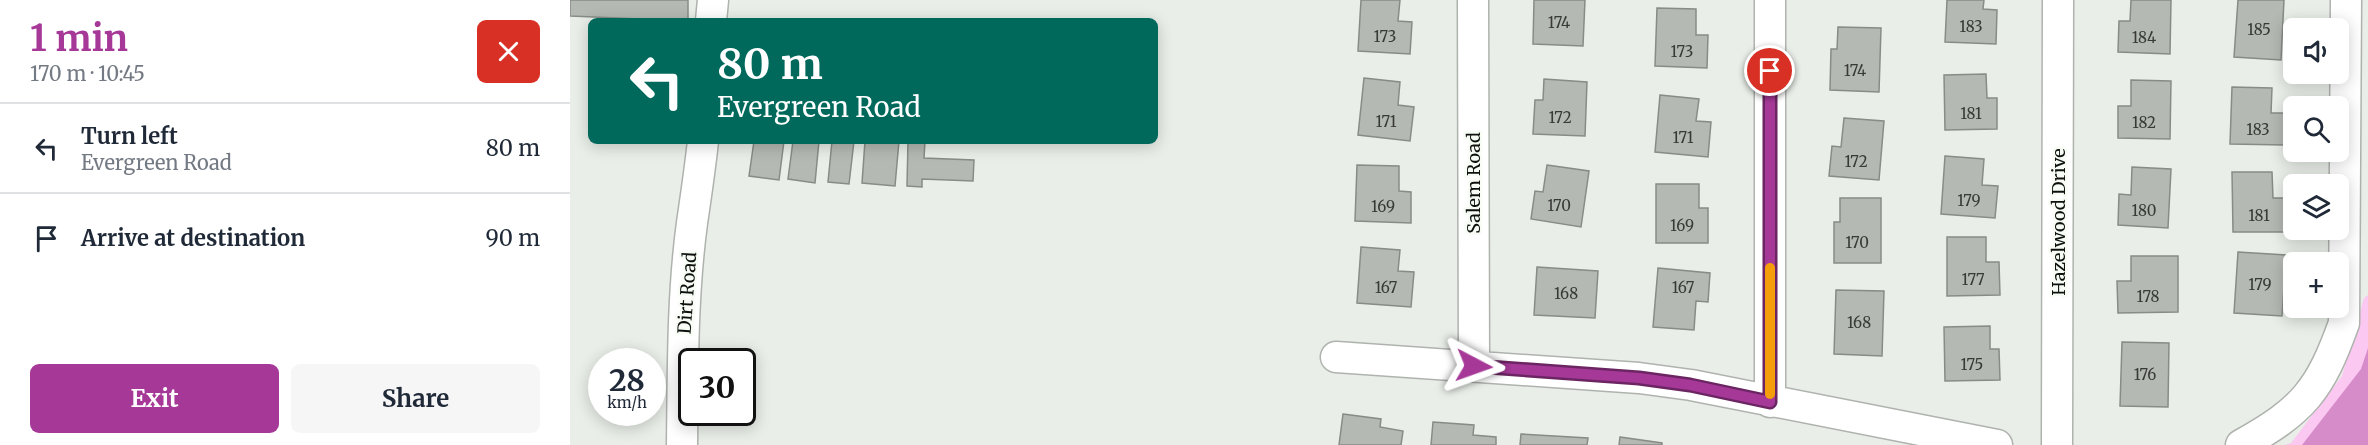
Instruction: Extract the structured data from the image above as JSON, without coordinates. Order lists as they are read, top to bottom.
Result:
{
  "streets": {
    "street": ["Salem Road", "Hazelwood Drive", "Dirt Road"]
  },
  "house_numbers": [
    "174",
    "183",
    "185",
    "173",
    "184",
    "173",
    "174",
    "181",
    "172",
    "171",
    "182",
    "183",
    "171",
    "172",
    "179",
    "170",
    "169",
    "180",
    "181",
    "169",
    "170",
    "177",
    "179",
    "167",
    "167",
    "168",
    "178",
    "168",
    "175",
    "176"
  ],
  "page": {
    "heading": ["1 min", "170 m · 10:45"],
    "map_buttons": "+",
    "turn": ["80 m", "Evergreen Road"],
    "list": [
      {
        "name": "Turn left",
        "note": "Evergreen Road",
        "value": "80 m"
      },
      {
        "name": "Arrive at destination",
        "value": "90 m"
      }
    ],
    "speed": "28 km/h",
    "limit": "30",
    "buttons": ["Exit", "Share"]
  }
}
